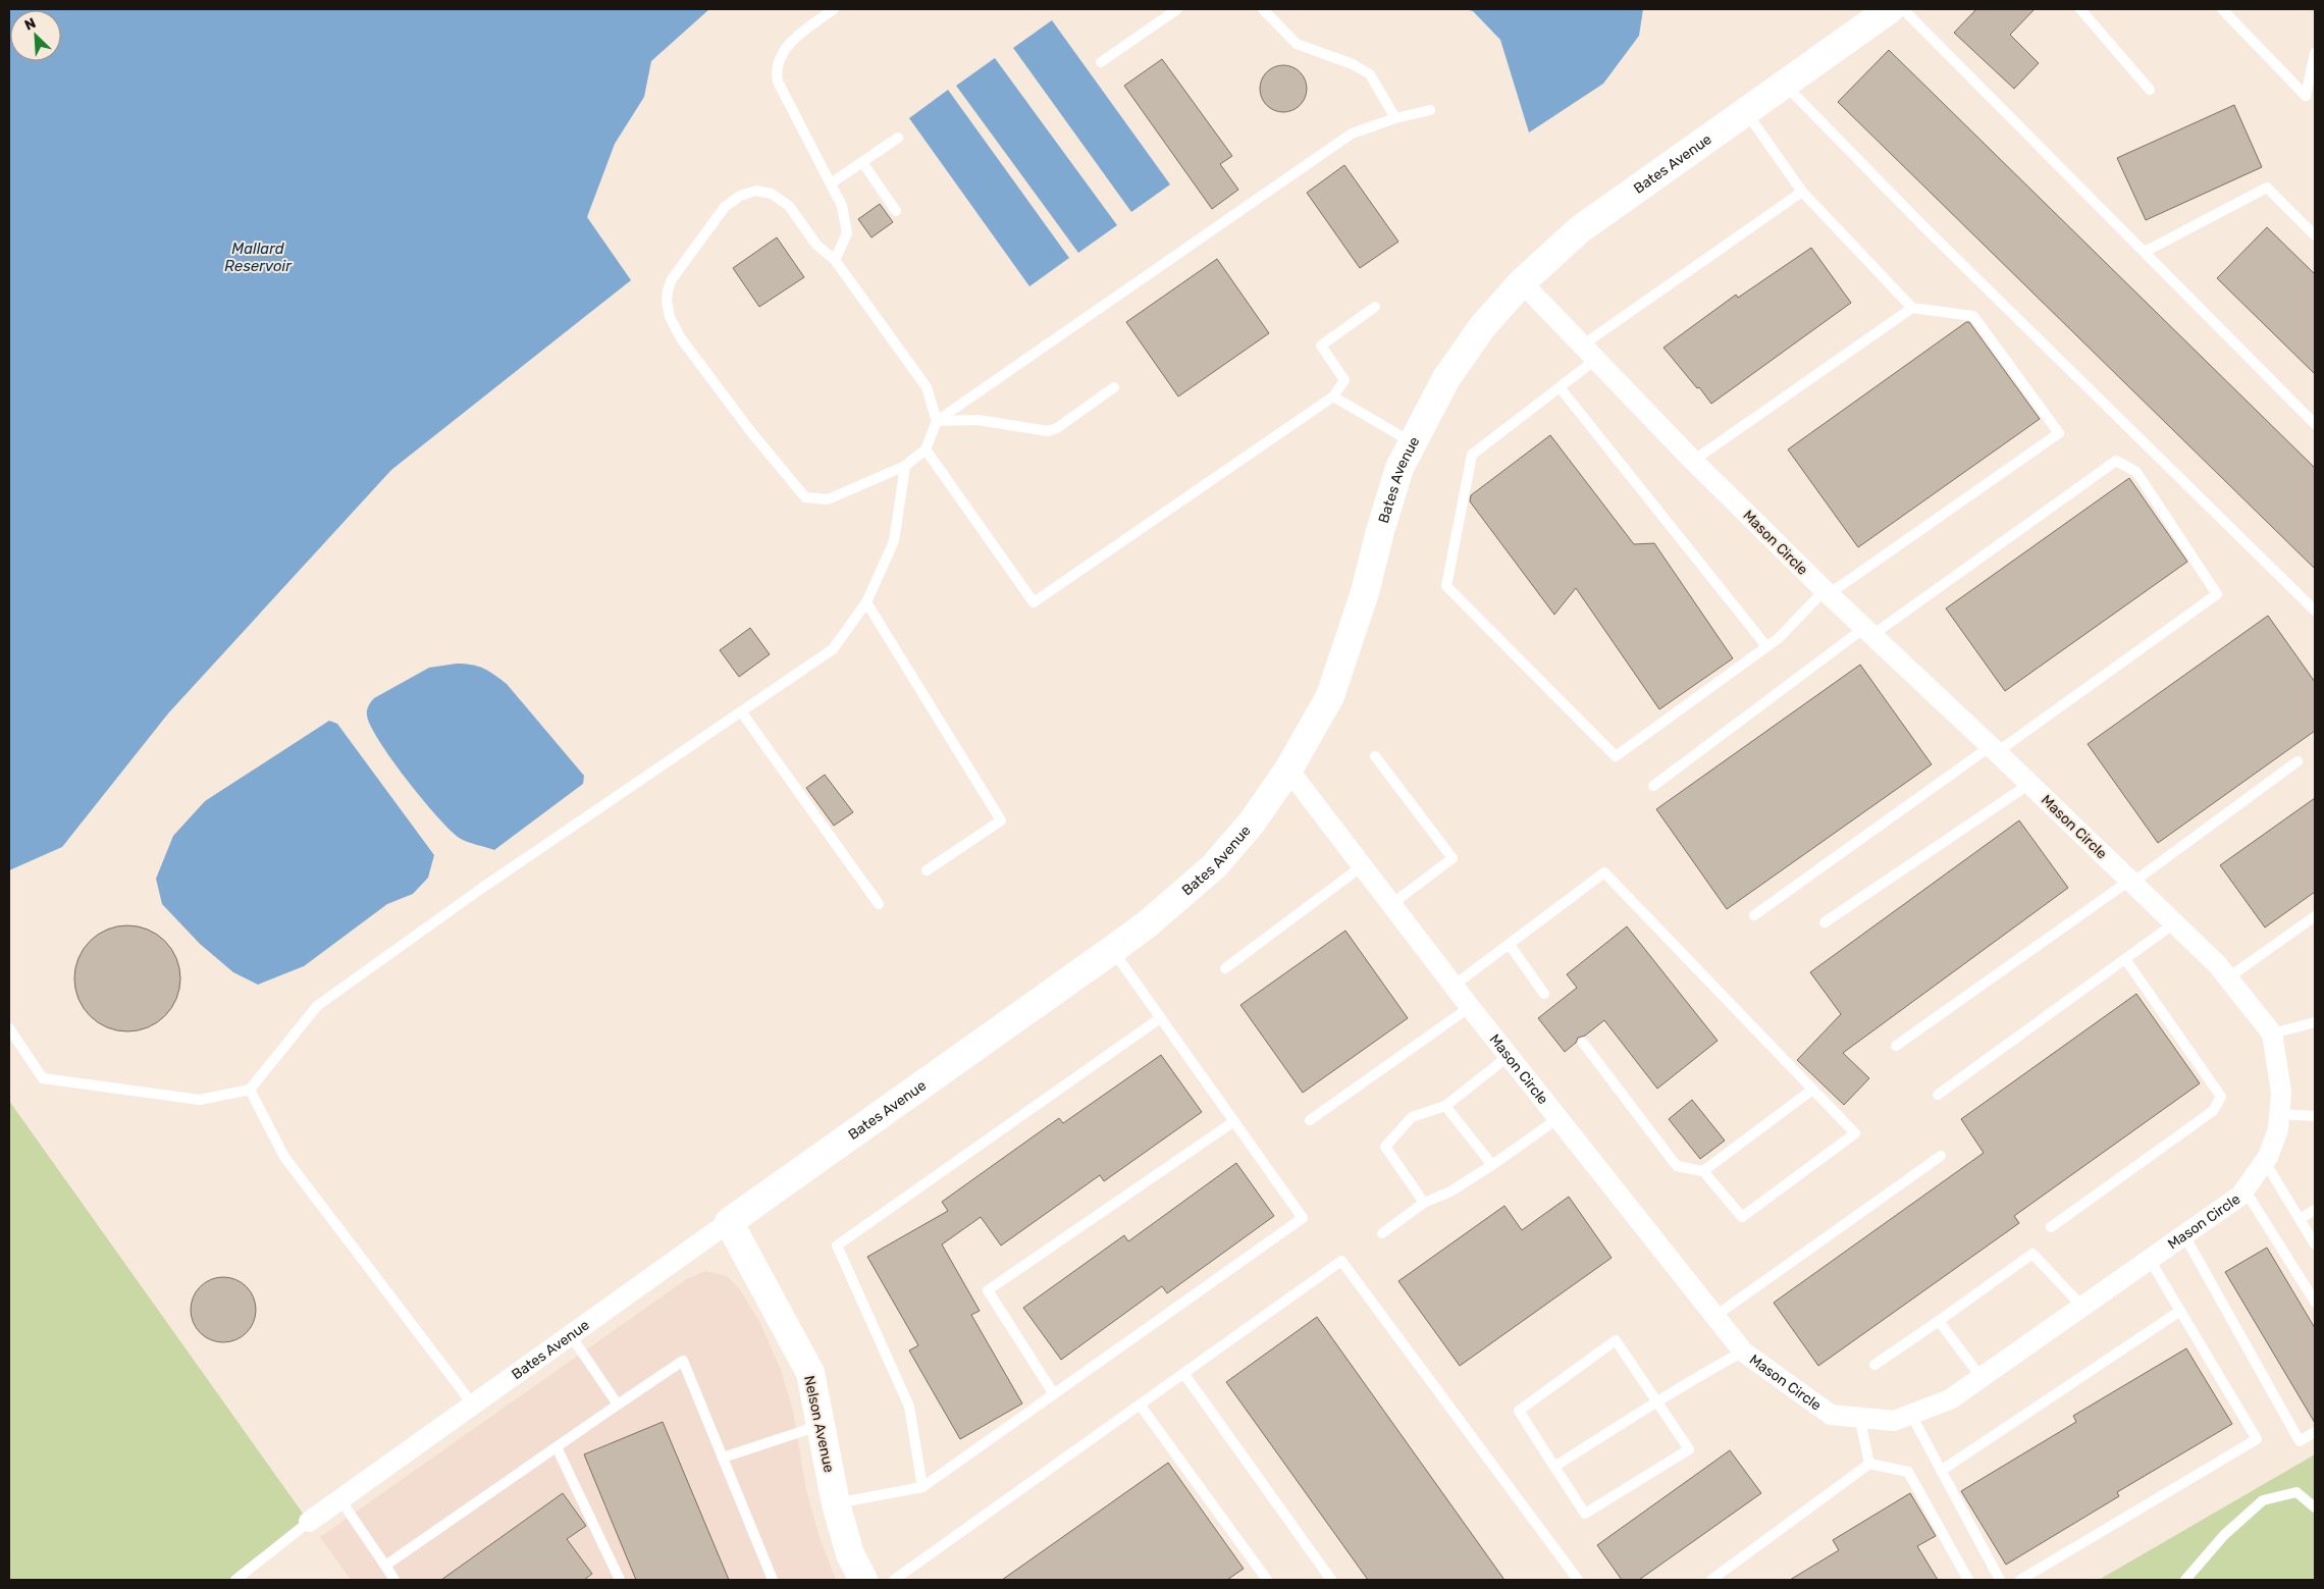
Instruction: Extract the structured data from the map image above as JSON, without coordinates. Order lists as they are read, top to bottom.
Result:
{
  "streets": {
    "street": ["Bates Avenue", "Mason Circle", "Nelson Avenue"]
  },
  "crossings": [
    ["Bates Avenue", "Mason Circle"],
    ["Bates Avenue", "Nelson Avenue"]
  ],
  "water": ["Mallard Reservoir"],
  "north": "top left"
}
